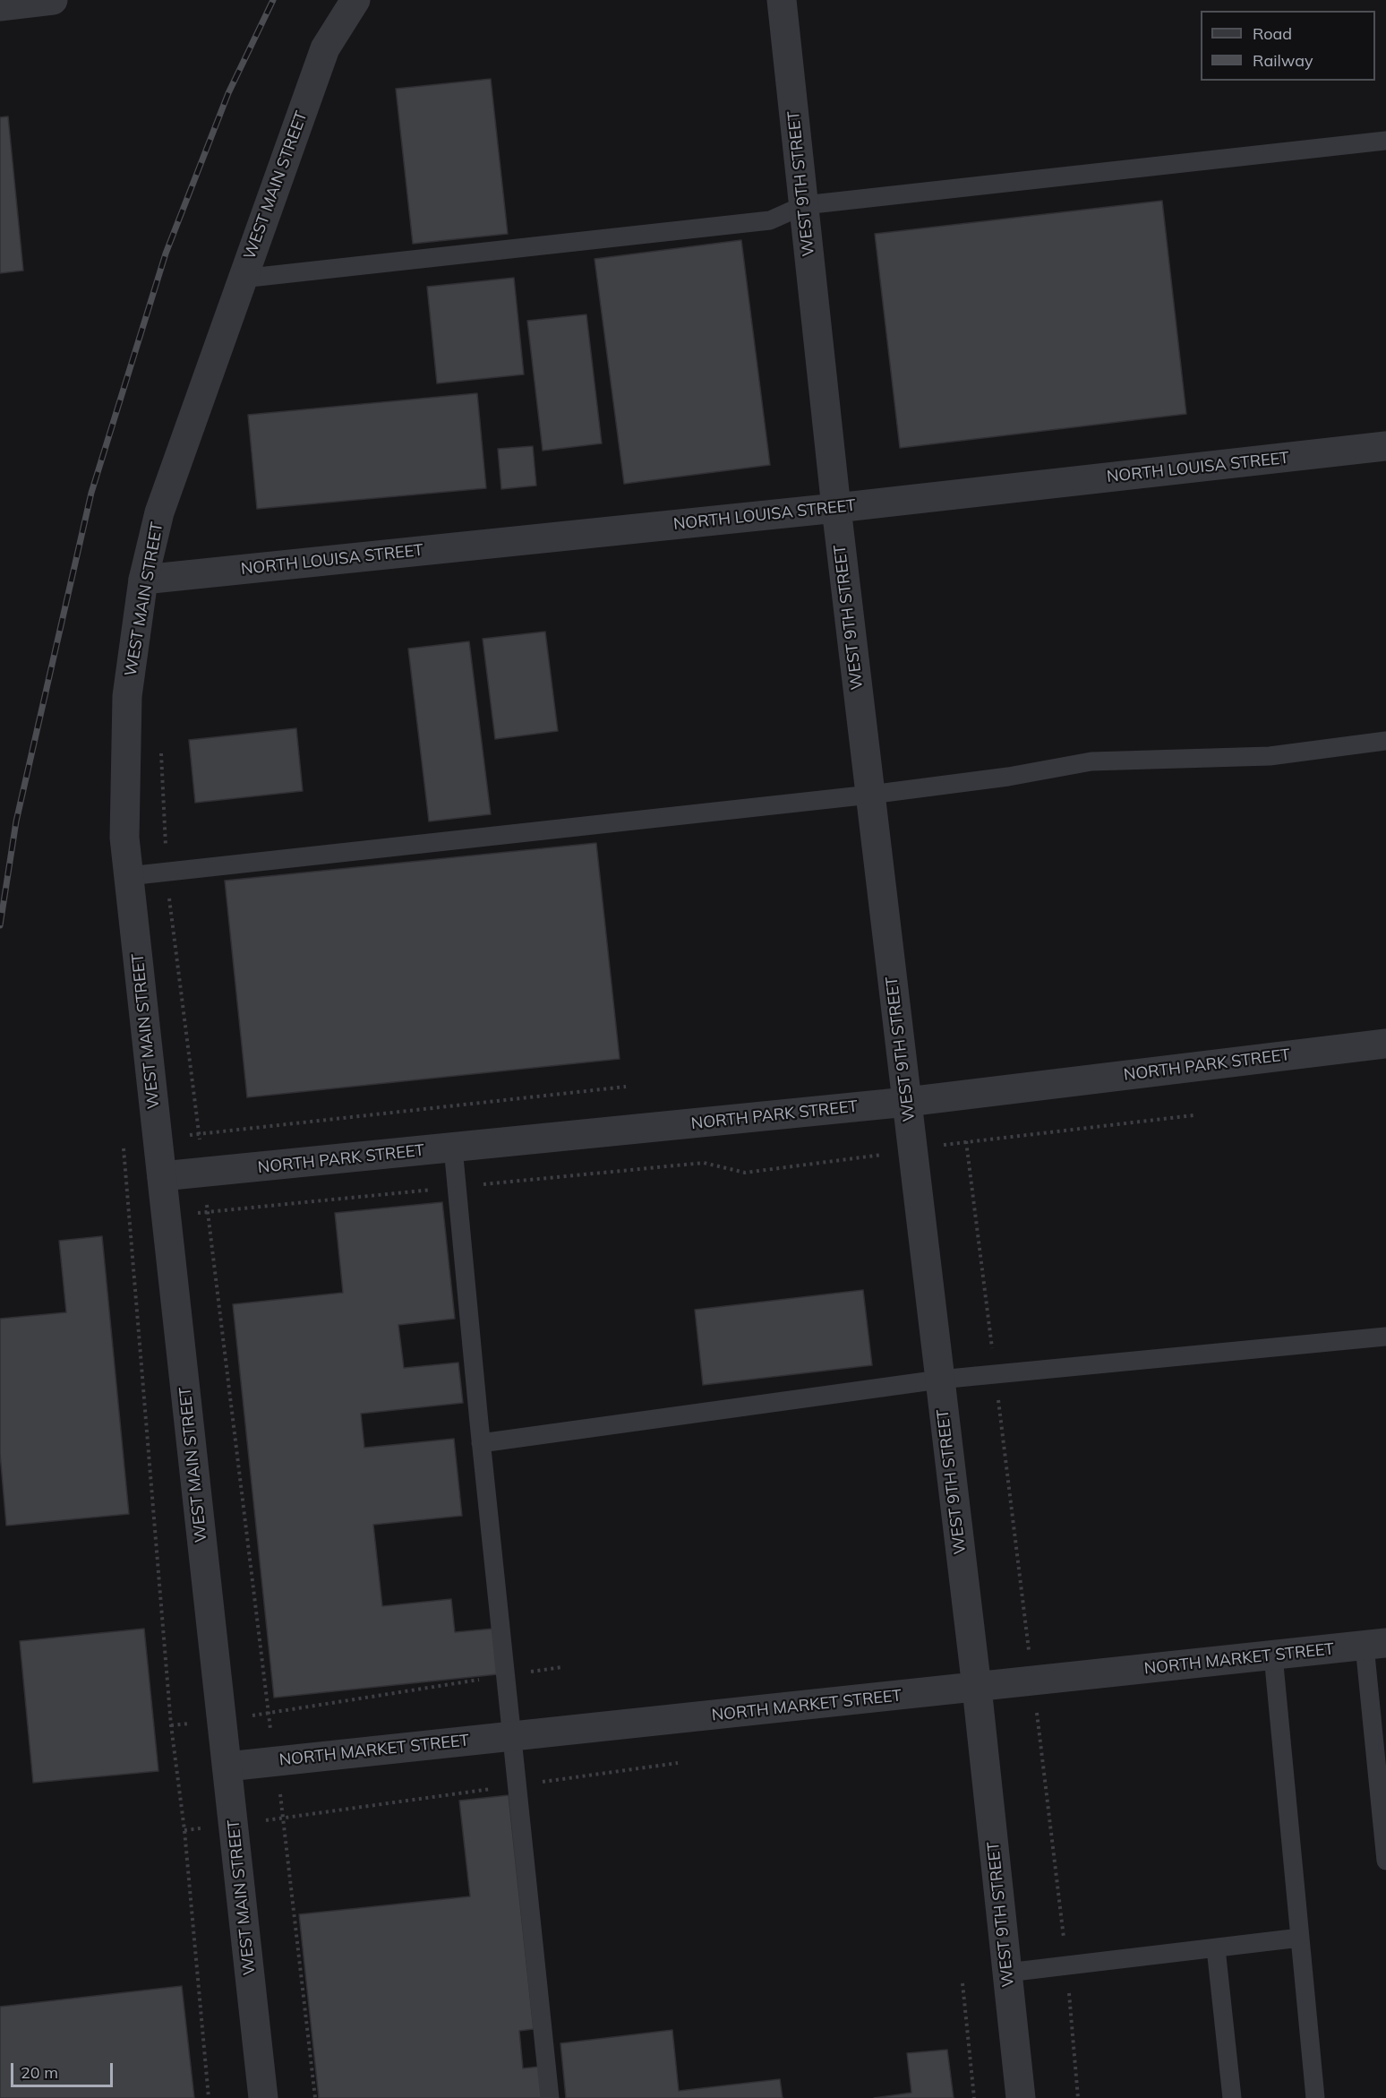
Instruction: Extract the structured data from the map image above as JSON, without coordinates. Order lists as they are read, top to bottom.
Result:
{
  "streets": {
    "street": [
      "WEST 9TH STREET",
      "WEST MAIN STREET",
      "NORTH LOUISA STREET",
      "NORTH PARK STREET",
      "NORTH MARKET STREET"
    ]
  },
  "crossings": [
    ["WEST 9TH STREET", "NORTH LOUISA STREET"],
    ["WEST 9TH STREET", "NORTH PARK STREET"],
    ["WEST 9TH STREET", "NORTH MARKET STREET"],
    ["WEST MAIN STREET", "NORTH LOUISA STREET"],
    ["WEST MAIN STREET", "NORTH PARK STREET"],
    ["WEST MAIN STREET", "NORTH MARKET STREET"]
  ],
  "legend": ["Road", "Railway"],
  "scale_bar": "20 m"
}
